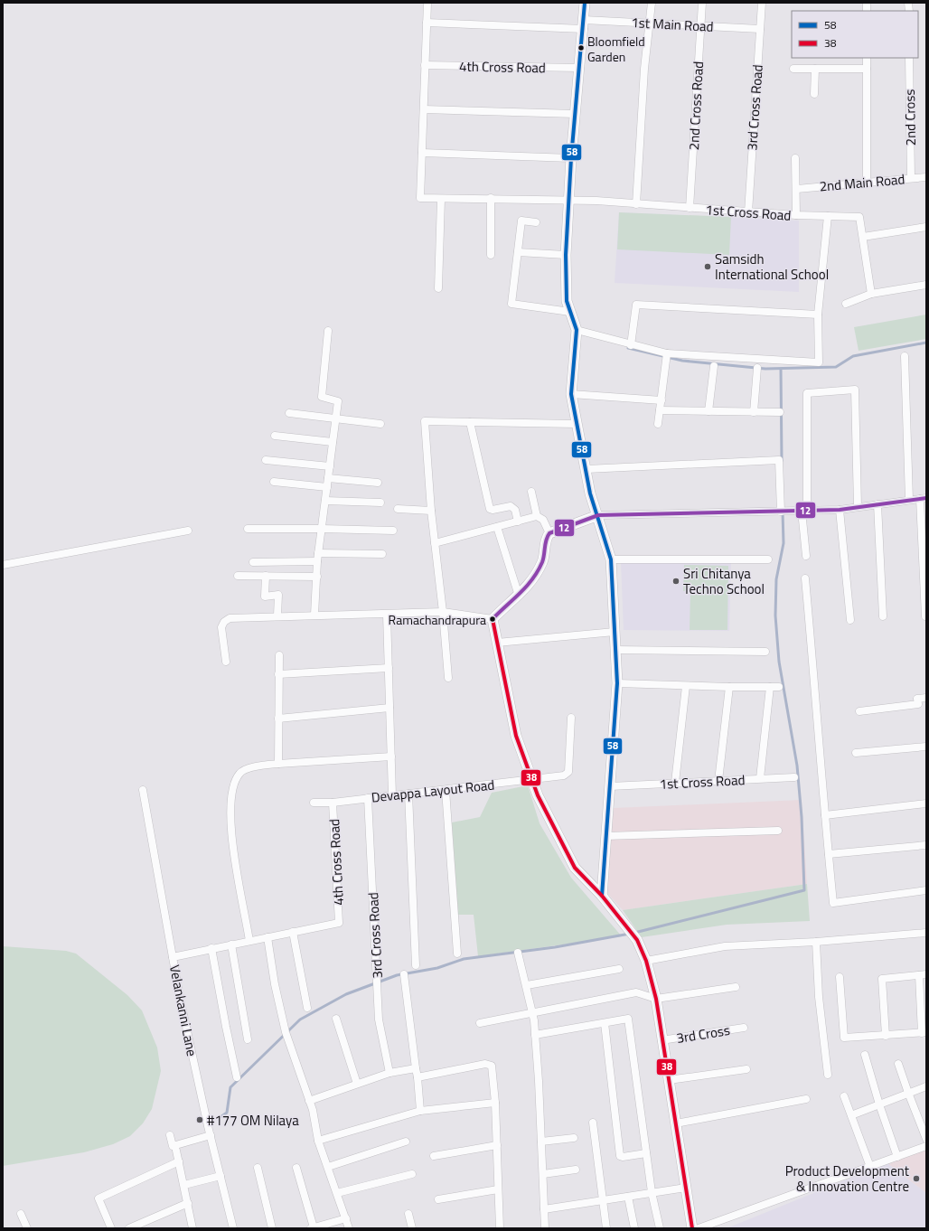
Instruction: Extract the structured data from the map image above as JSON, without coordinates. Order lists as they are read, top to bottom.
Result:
{
  "streets": {
    "street": [
      "1st Main Road",
      "4th Cross Road",
      "2nd Cross Road",
      "3rd Cross Road",
      "2nd Cross",
      "2nd Main Road",
      "1st Cross Road",
      "Devappa Layout Road",
      "Velankanni Lane",
      "3rd Cross"
    ]
  },
  "crossings": [
    ["1st Main Road", "2nd Cross Road"],
    ["1st Main Road", "3rd Cross Road"],
    ["4th Cross Road", "Devappa Layout Road"],
    ["2nd Cross Road", "1st Cross Road"],
    ["3rd Cross Road", "1st Cross Road"],
    ["3rd Cross Road", "Devappa Layout Road"],
    ["2nd Cross", "2nd Main Road"]
  ],
  "places": [
    "Bloomfield Garden",
    "Samsidh International School",
    "Sri Chitanya Techno School",
    "Ramachandrapura",
    "#177 OM Nilaya",
    "Product Development & Innovation Centre"
  ],
  "lines": ["transit line 58", "transit line 12", "transit line 38"],
  "legend": ["58", "38"]
}
